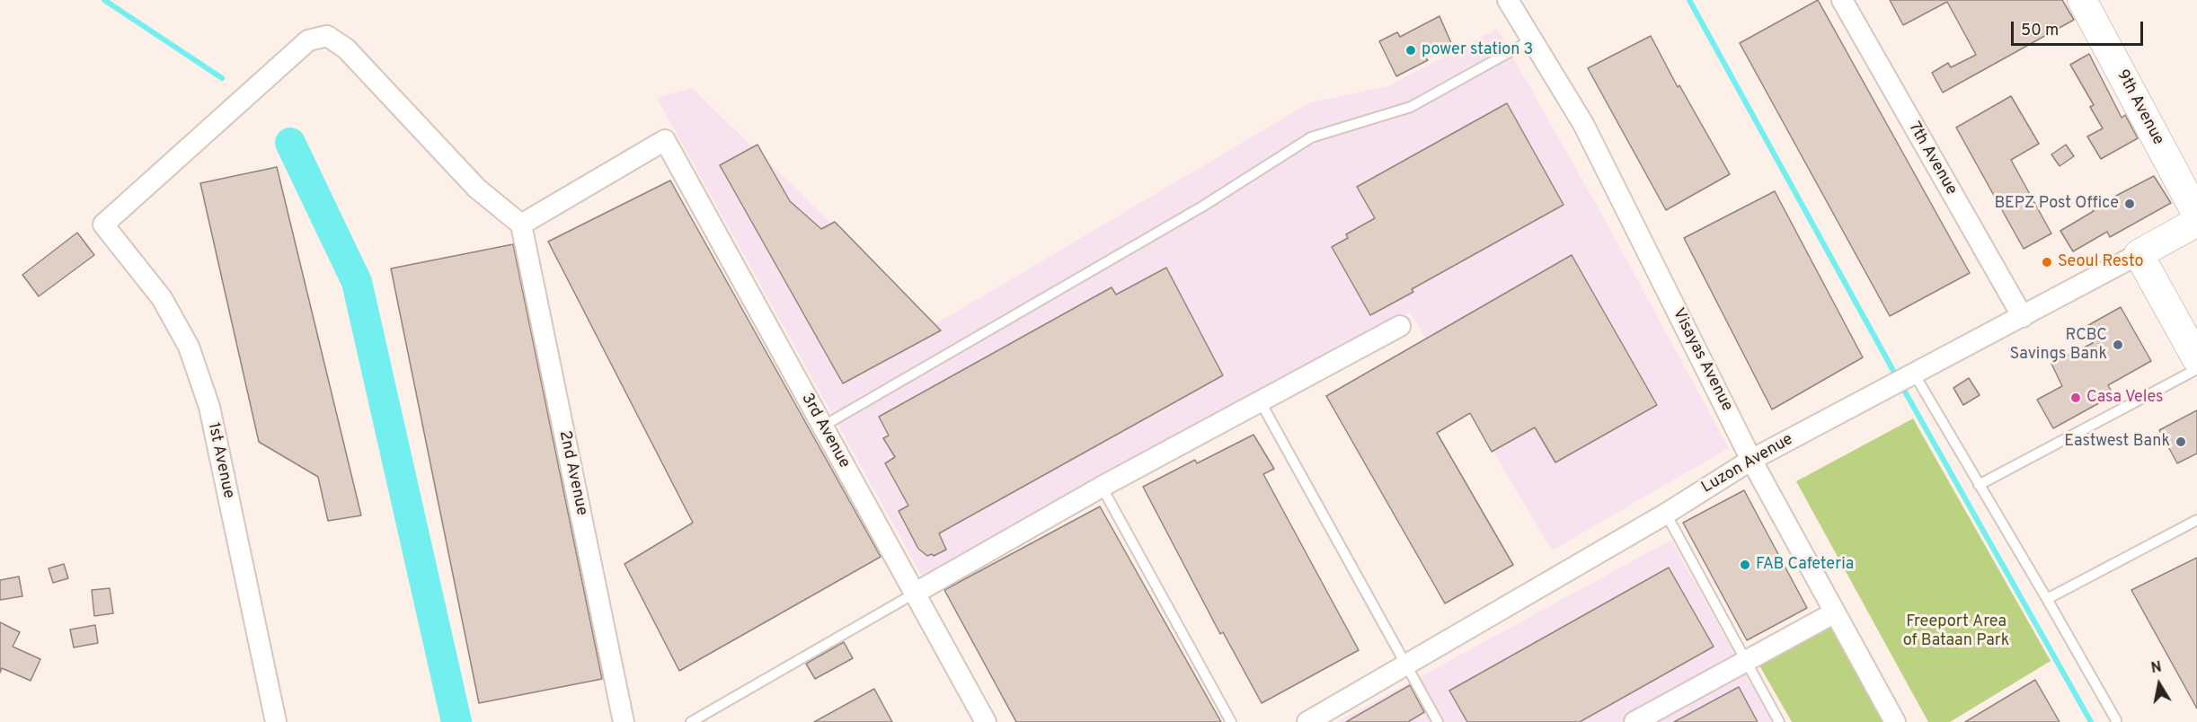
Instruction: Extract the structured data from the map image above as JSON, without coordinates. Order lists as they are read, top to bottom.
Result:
{
  "streets": {
    "street": [
      "9th Avenue",
      "7th Avenue",
      "Visayas Avenue",
      "3rd Avenue",
      "1st Avenue",
      "Luzon Avenue",
      "2nd Avenue"
    ]
  },
  "crossings": [
    ["7th Avenue", "Luzon Avenue"],
    ["Visayas Avenue", "Luzon Avenue"],
    ["3rd Avenue", "1st Avenue"],
    ["3rd Avenue", "2nd Avenue"],
    ["1st Avenue", "2nd Avenue"]
  ],
  "parks": ["Freeport Area of Bataan Park"],
  "places": [
    "power station 3",
    "BEPZ Post Office",
    "Seoul Resto",
    "RCBC Savings Bank",
    "Casa Veles",
    "Eastwest Bank",
    "FAB Cafeteria"
  ],
  "scale_bar": "50 m",
  "north": "top"
}
